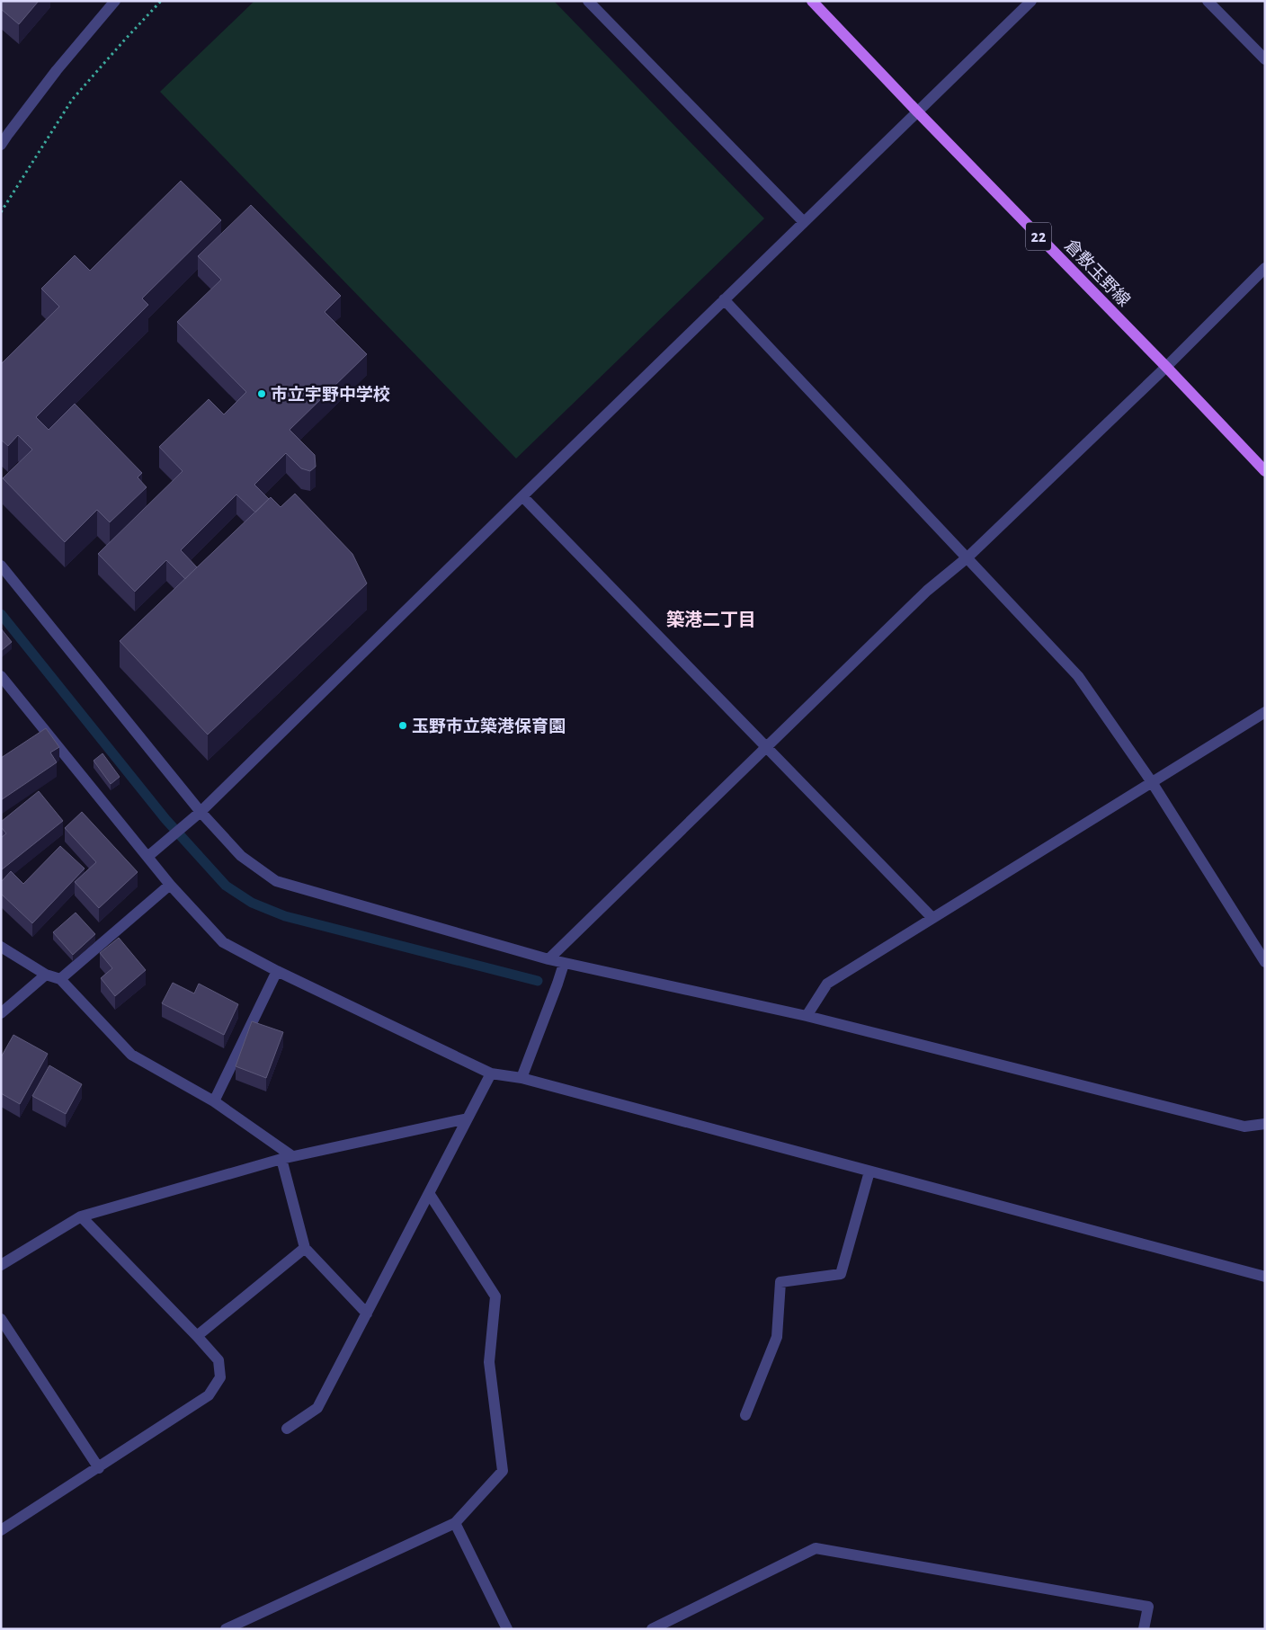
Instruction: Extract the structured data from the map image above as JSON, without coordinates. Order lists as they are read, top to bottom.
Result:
{
  "streets": {
    "main road": ["22", "倉敷玉野線"]
  },
  "districts": ["築港二丁目"],
  "places": ["市立宇野中学校", "玉野市立築港保育園"]
}
